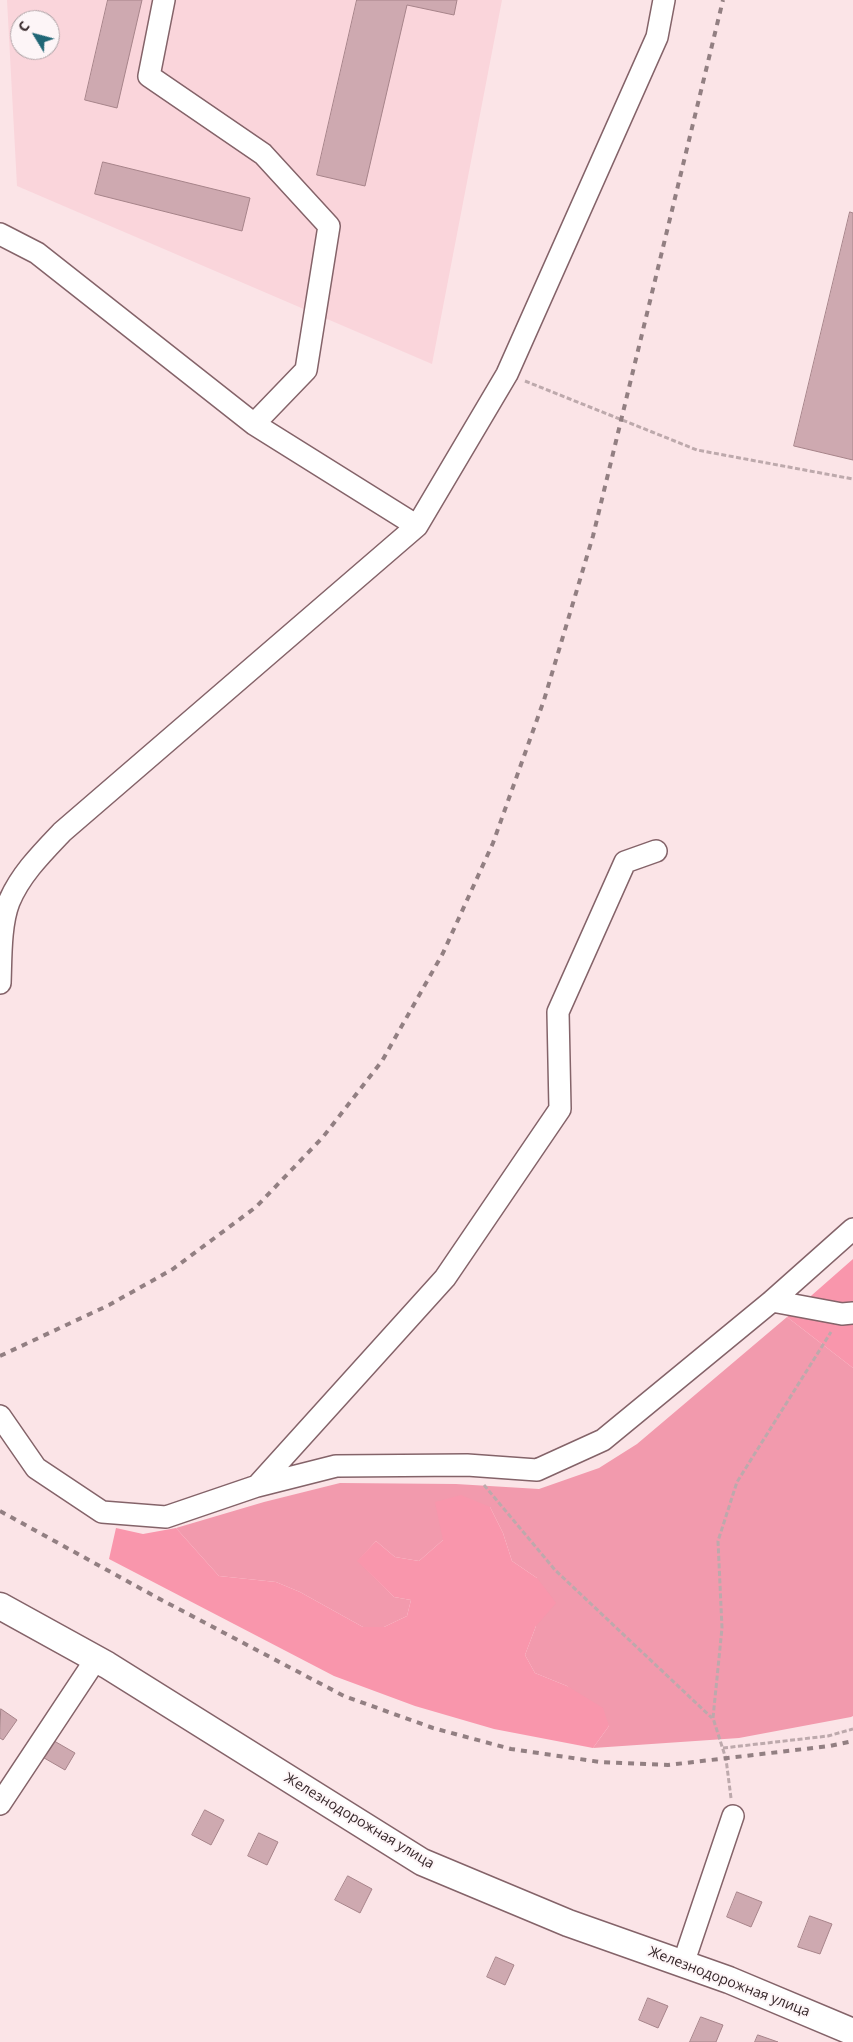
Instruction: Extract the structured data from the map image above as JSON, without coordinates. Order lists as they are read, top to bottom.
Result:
{
  "streets": {
    "main road": ["Железнодорожная улица"]
  },
  "north": "top left"
}
